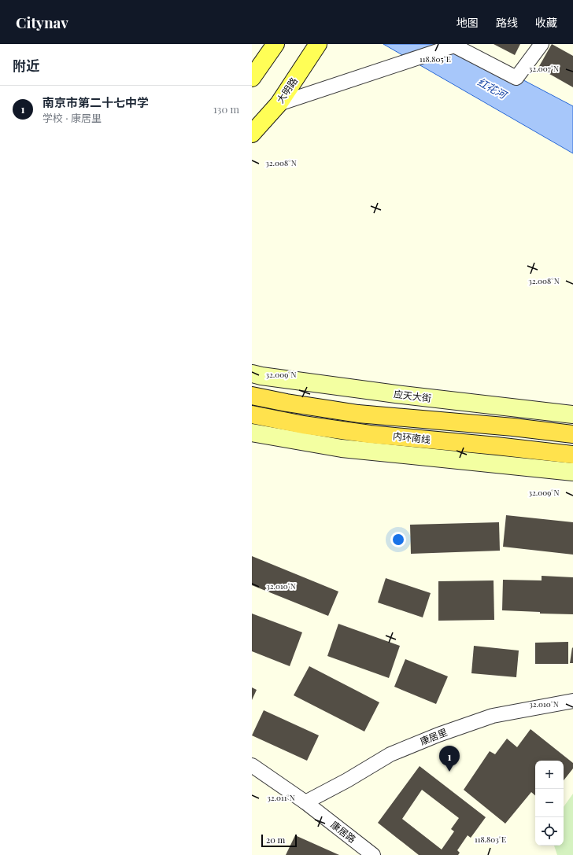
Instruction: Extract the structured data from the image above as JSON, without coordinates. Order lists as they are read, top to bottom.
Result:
{
  "streets": {
    "highway": ["内环南线"],
    "main road": ["大明路", "应天大街"],
    "street": ["康居里", "康居路"]
  },
  "crossings": [
    ["康居里", "康居路"]
  ],
  "water": ["红花河"],
  "scale_bar": "20 m",
  "page": {
    "header": "Citynav",
    "nav": ["地图", "路线", "收藏"],
    "heading": "附近",
    "list": [
      {
        "mark": "1",
        "name": "南京市第二十七中学",
        "note": "学校 · 康居里",
        "value": "130 m"
      }
    ],
    "pins": "1",
    "map_buttons": ["+", "−"],
    "scale": "20 m"
  },
  "coordinates": [
    "118.805°E",
    "32.007°N",
    "32.008°N",
    "32.009°N",
    "32.010°N",
    "32.011°N",
    "118.803°E"
  ]
}
